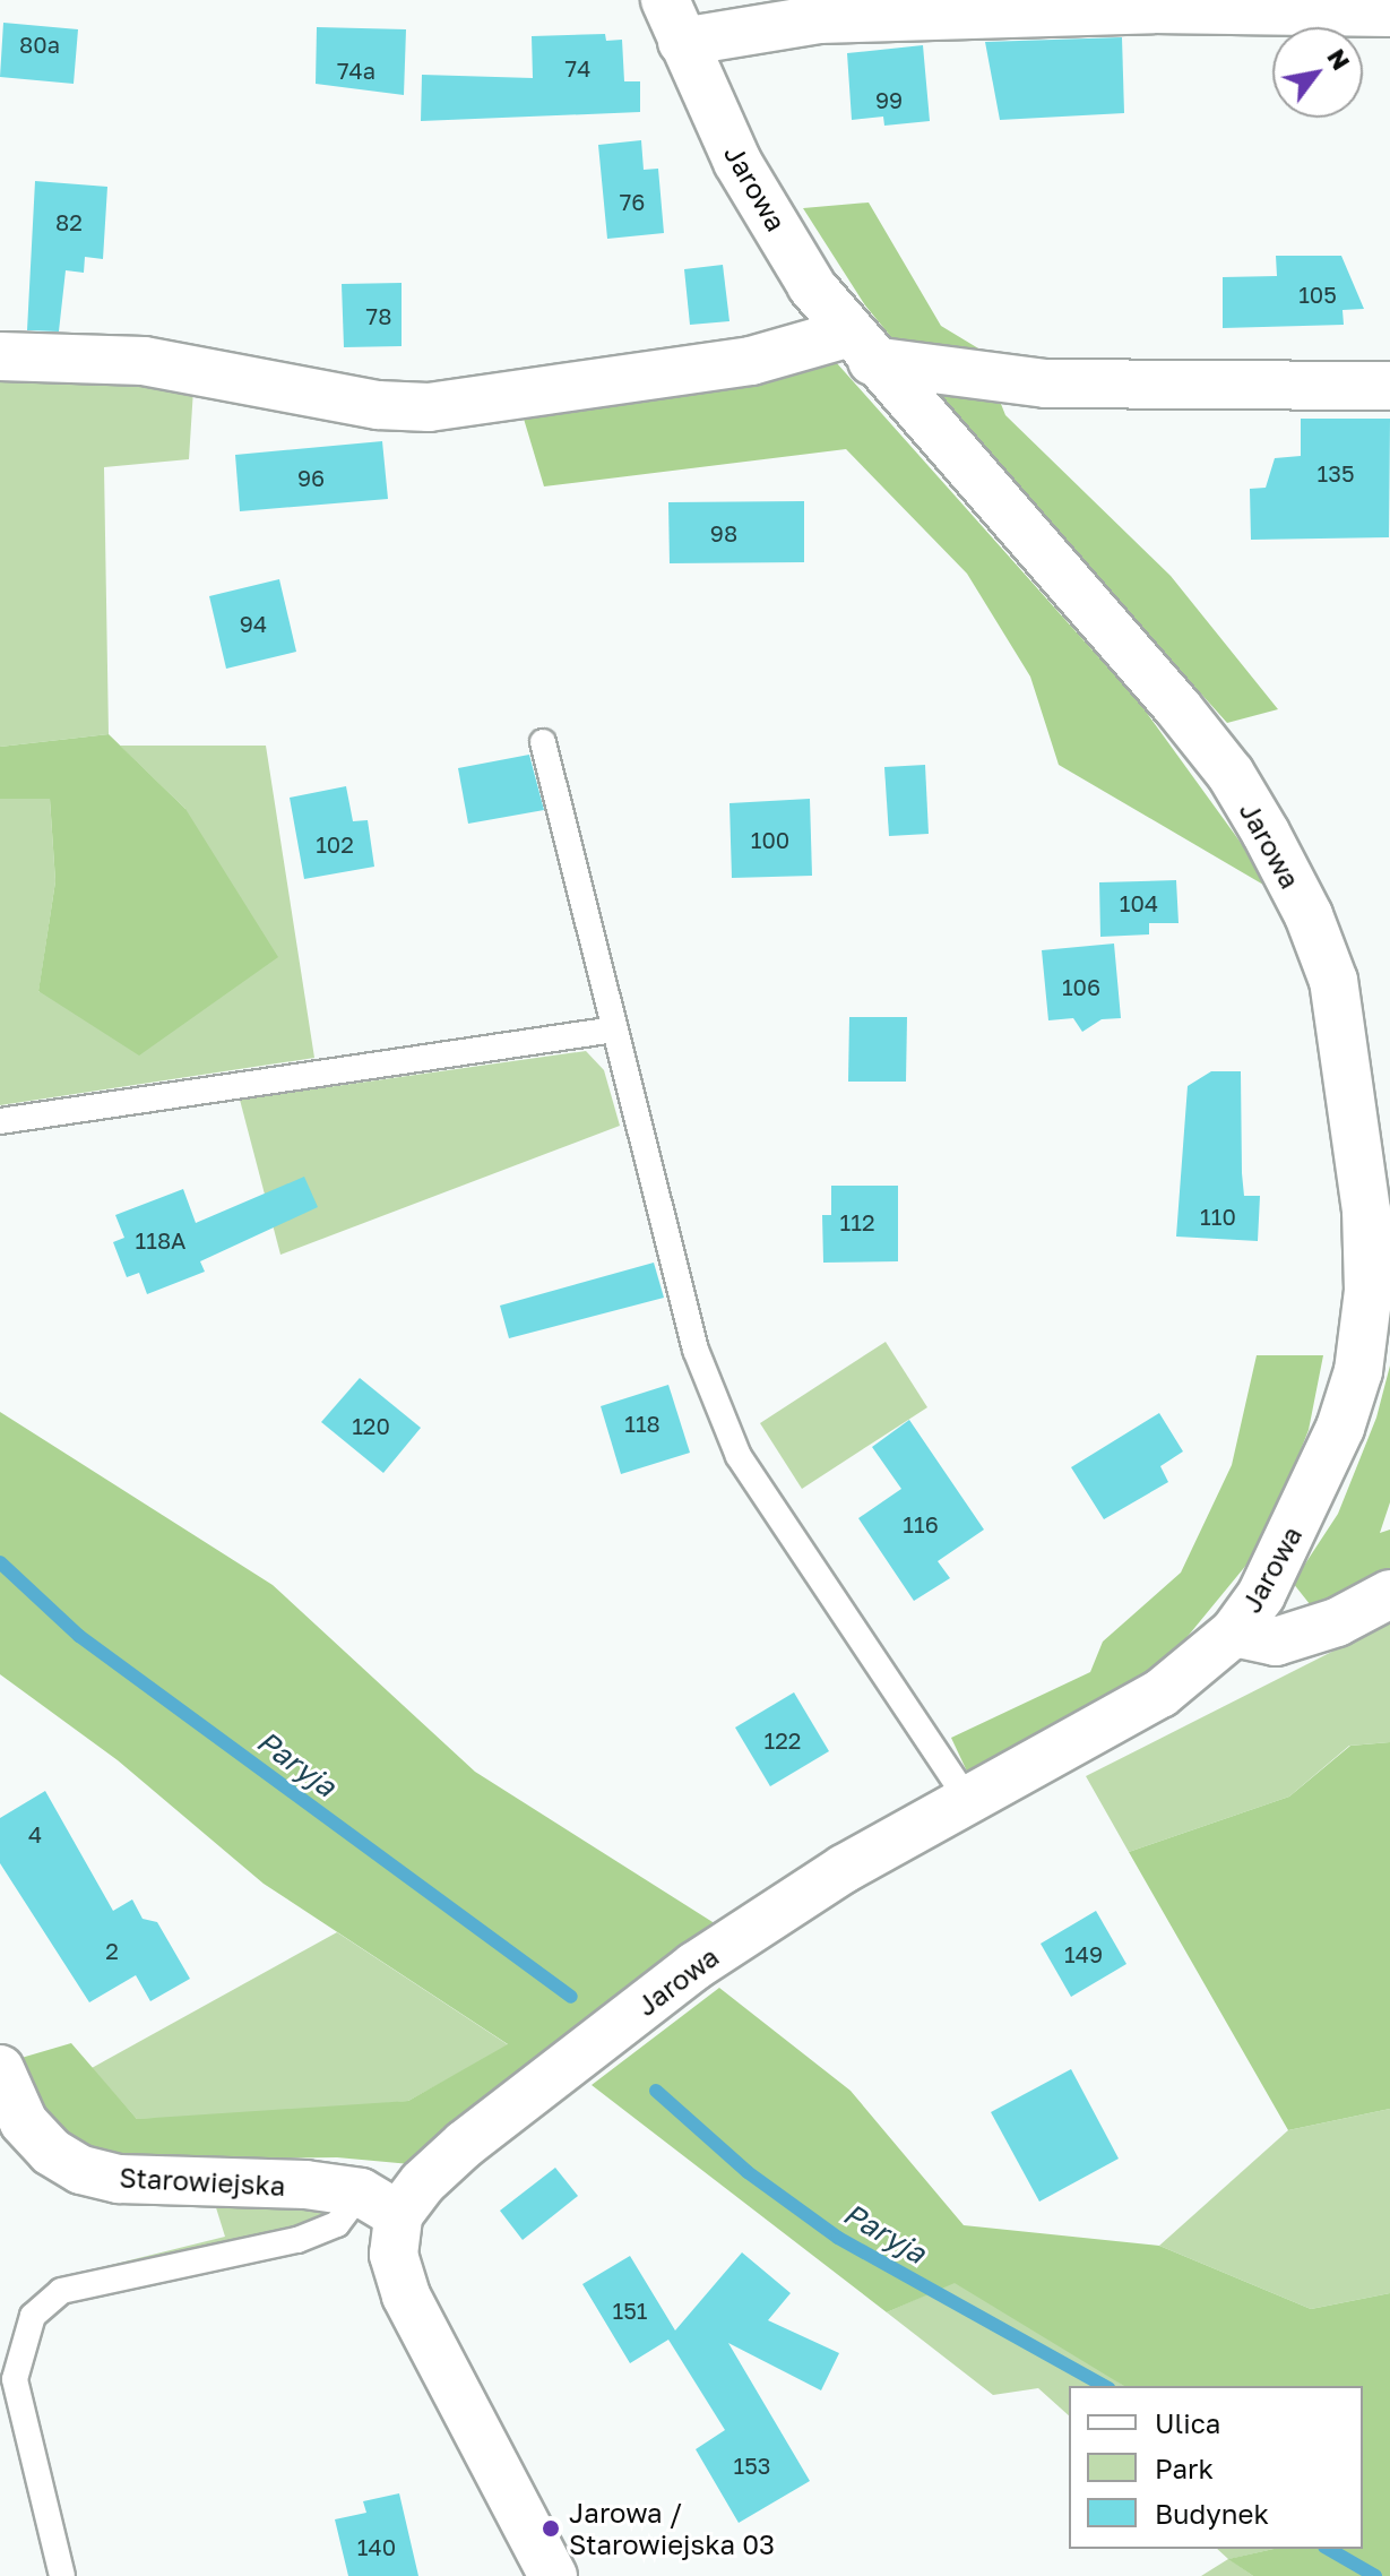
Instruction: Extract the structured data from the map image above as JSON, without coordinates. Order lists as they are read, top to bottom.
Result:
{
  "streets": {
    "street": ["Jarowa", "Starowiejska"]
  },
  "crossings": [
    ["Jarowa", "Starowiejska"]
  ],
  "water": ["Paryja"],
  "places": ["Jarowa / Starowiejska 03"],
  "house_numbers": [
    "80a",
    "74",
    "74a",
    "99",
    "76",
    "82",
    "105",
    "78",
    "135",
    "96",
    "98",
    "94",
    "100",
    "102",
    "104",
    "106",
    "110",
    "112",
    "118A",
    "118",
    "120",
    "116",
    "122",
    "4",
    "2",
    "149",
    "151",
    "153",
    "140"
  ],
  "legend": ["Ulica", "Park", "Budynek"],
  "north": "top right"
}
